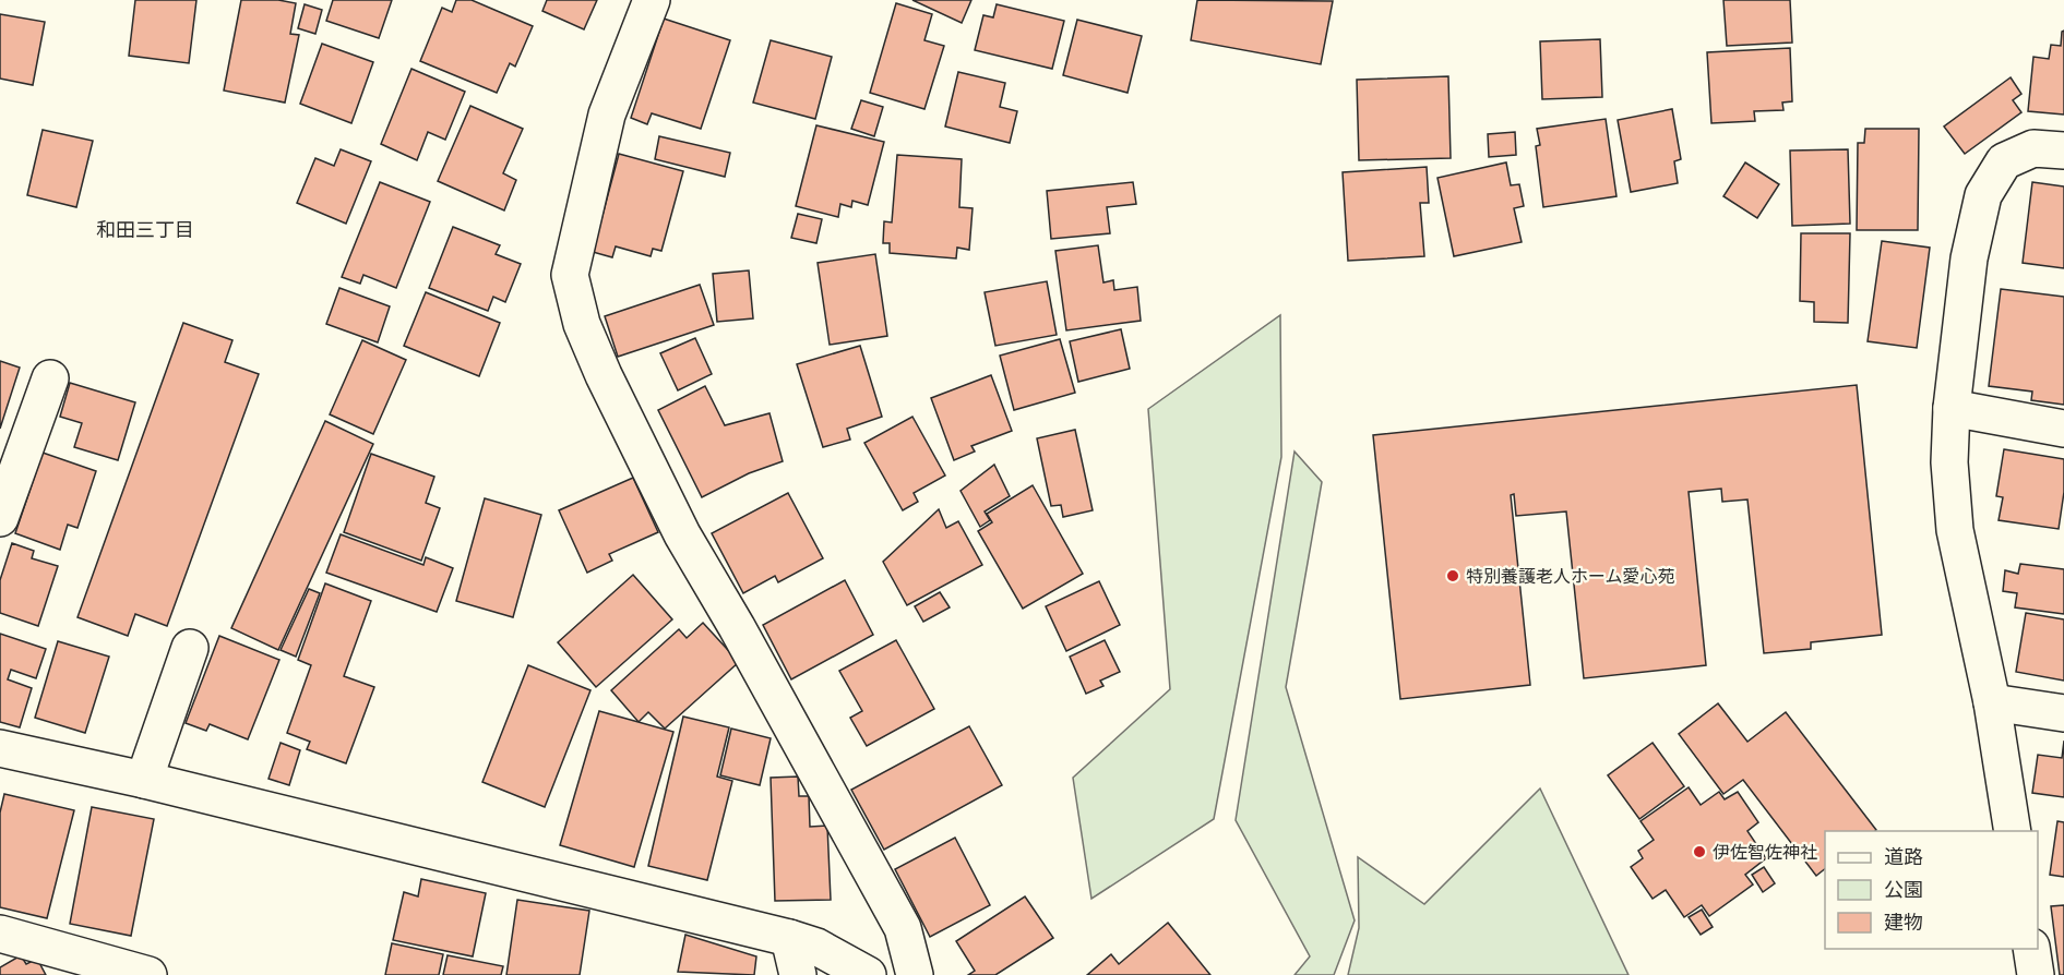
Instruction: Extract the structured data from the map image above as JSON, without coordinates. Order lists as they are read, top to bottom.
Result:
{
  "districts": ["和田三丁目"],
  "places": ["特別養護老人ホーム愛心苑", "伊佐智佐神社"],
  "legend": ["道路", "公園", "建物"]
}
